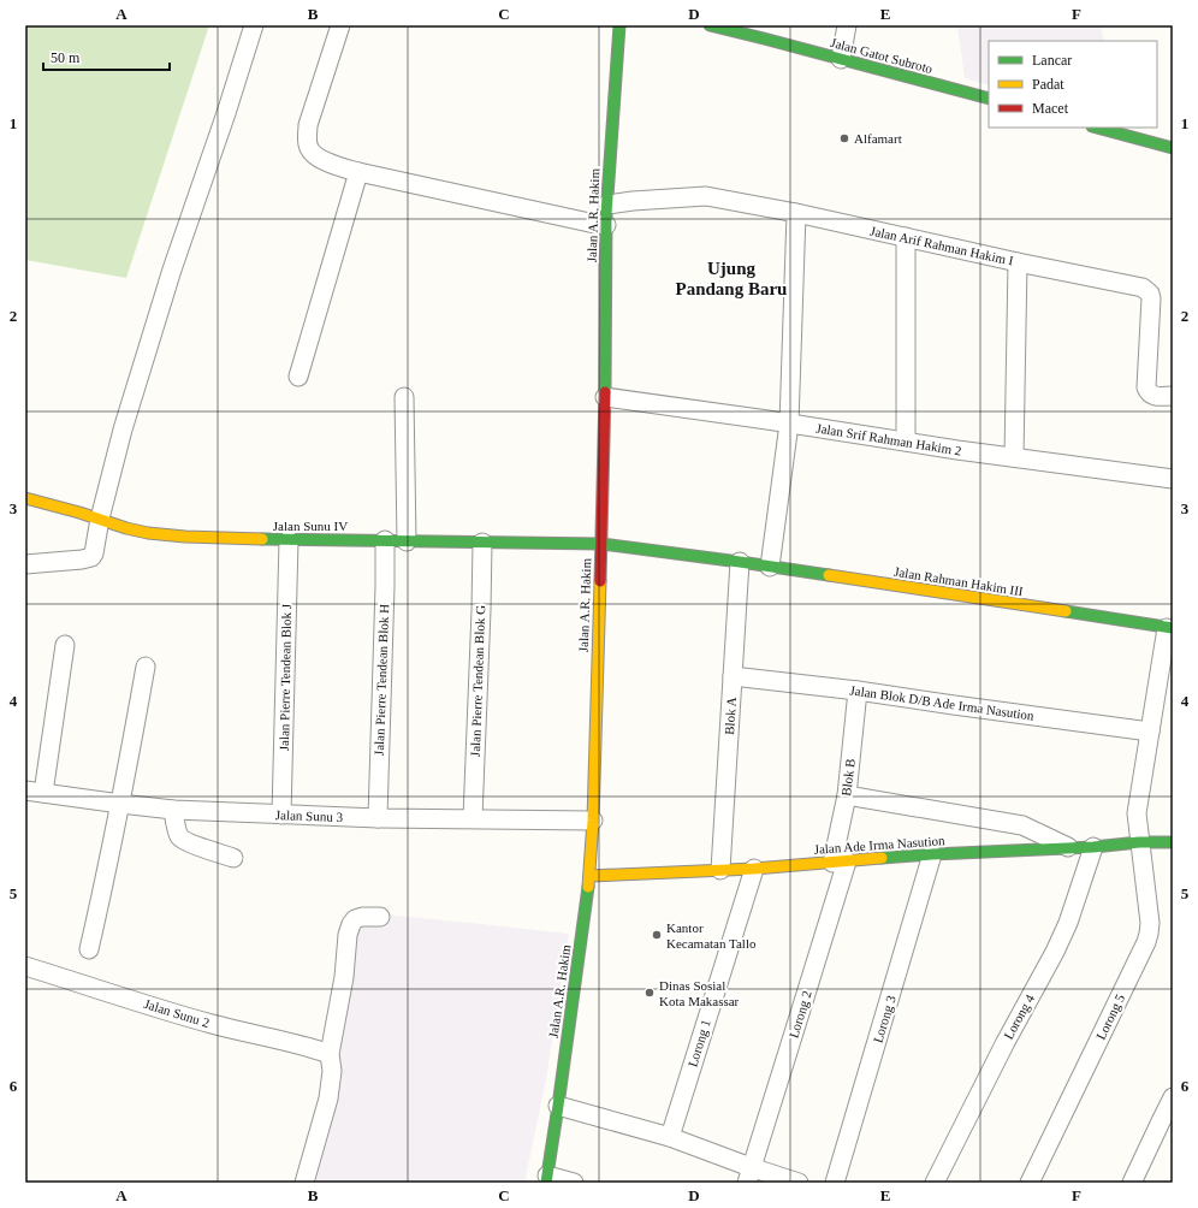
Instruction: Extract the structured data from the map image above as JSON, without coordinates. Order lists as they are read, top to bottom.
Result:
{
  "streets": {
    "street": [
      "Jalan Gatot Subroto",
      "Jalan A.R. Hakim",
      "Jalan Arif Rahman Hakim I",
      "Jalan Srif Rahman Hakim 2",
      "Jalan Sunu IV",
      "Jalan Rahman Hakim III",
      "Jalan Pierre Tendean Blok J",
      "Jalan Pierre Tendean Blok H",
      "Jalan Pierre Tendean Blok G",
      "Jalan Blok D/B Ade Irma Nasution",
      "Blok A",
      "Blok B",
      "Jalan Sunu 3",
      "Jalan Ade Irma Nasution",
      "Jalan Sunu 2",
      "Lorong 2",
      "Lorong 4",
      "Lorong 5",
      "Lorong 3",
      "Lorong 1"
    ]
  },
  "crossings": [
    ["Jalan A.R. Hakim", "Jalan Arif Rahman Hakim I"],
    ["Jalan A.R. Hakim", "Jalan Srif Rahman Hakim 2"],
    ["Jalan A.R. Hakim", "Jalan Sunu IV"],
    ["Jalan A.R. Hakim", "Jalan Sunu 3"],
    ["Jalan A.R. Hakim", "Jalan Ade Irma Nasution"],
    ["Jalan Sunu IV", "Jalan Rahman Hakim III"],
    ["Jalan Sunu IV", "Jalan Pierre Tendean Blok J"],
    ["Jalan Sunu IV", "Jalan Pierre Tendean Blok H"],
    ["Jalan Sunu IV", "Jalan Pierre Tendean Blok G"],
    ["Jalan Sunu IV", "Blok A"],
    ["Jalan Rahman Hakim III", "Blok A"],
    ["Jalan Rahman Hakim III", "Lorong 5"],
    ["Jalan Pierre Tendean Blok J", "Jalan Sunu 3"],
    ["Jalan Pierre Tendean Blok H", "Jalan Sunu 3"],
    ["Jalan Pierre Tendean Blok G", "Jalan Sunu 3"],
    ["Jalan Blok D/B Ade Irma Nasution", "Blok A"],
    ["Jalan Blok D/B Ade Irma Nasution", "Blok B"],
    ["Jalan Blok D/B Ade Irma Nasution", "Lorong 5"],
    ["Blok A", "Jalan Ade Irma Nasution"],
    ["Blok B", "Jalan Ade Irma Nasution"],
    ["Blok B", "Lorong 2"],
    ["Jalan Ade Irma Nasution", "Lorong 2"],
    ["Jalan Ade Irma Nasution", "Lorong 4"],
    ["Jalan Ade Irma Nasution", "Lorong 5"],
    ["Jalan Ade Irma Nasution", "Lorong 3"],
    ["Jalan Ade Irma Nasution", "Lorong 1"]
  ],
  "districts": ["Ujung Pandang Baru"],
  "places": ["Alfamart", "Kantor Kecamatan Tallo", "Dinas Sosial Kota Makassar"],
  "legend": ["Lancar", "Padat", "Macet"],
  "scale_bar": "50 m",
  "grid": {
    "columns": [
      "A",
      "B",
      "C",
      "D",
      "E",
      "F"
    ],
    "rows": [
      "1",
      "2",
      "3",
      "4",
      "5",
      "6"
    ]
  }
}
